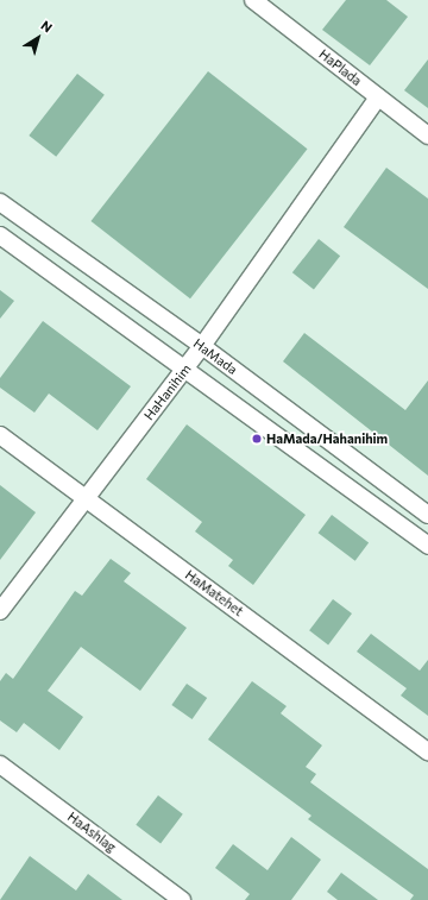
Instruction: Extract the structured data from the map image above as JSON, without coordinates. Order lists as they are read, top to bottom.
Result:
{
  "streets": {
    "street": [
      "HaPlada",
      "HaMada",
      "HaHanihim",
      "HaMatehet",
      "HaAshlag"
    ]
  },
  "crossings": [
    ["HaPlada", "HaHanihim"],
    ["HaMada", "HaHanihim"],
    ["HaHanihim", "HaMatehet"]
  ],
  "places": ["HaMada/Hahanihim"],
  "north": "top right"
}
